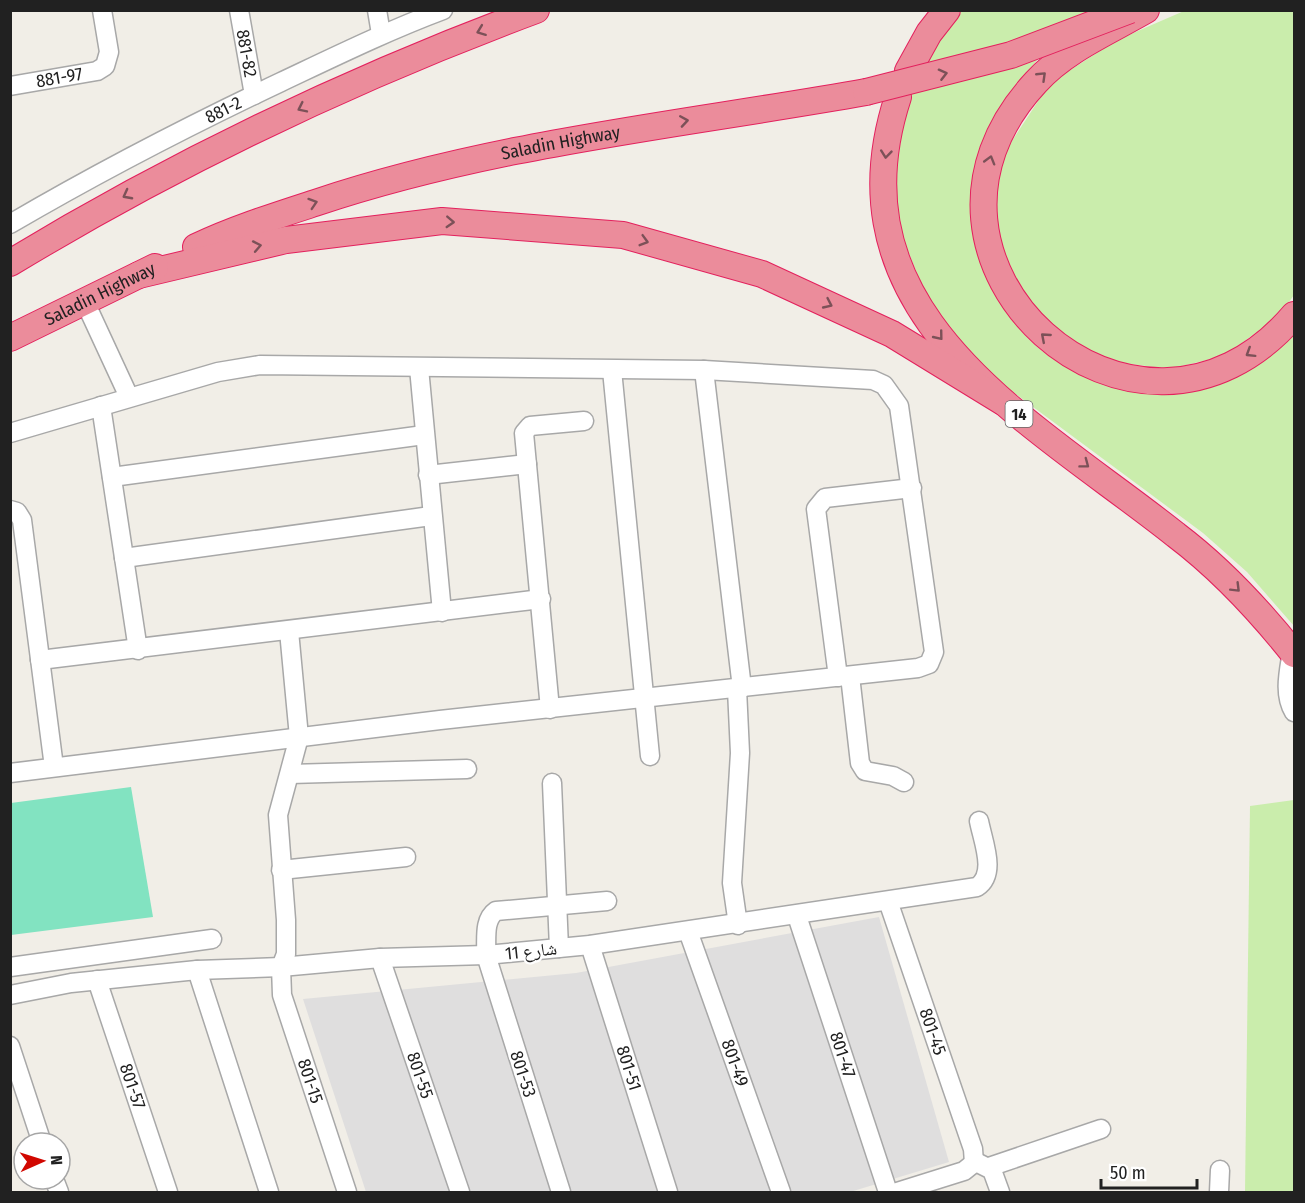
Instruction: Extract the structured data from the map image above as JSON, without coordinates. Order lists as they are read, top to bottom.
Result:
{
  "streets": {
    "highway": ["Saladin Highway", "14"],
    "street": [
      "881-82",
      "881-97",
      "881-2",
      "شارع 11",
      "801-45",
      "801-47",
      "801-49",
      "801-51",
      "801-53",
      "801-55",
      "801-15",
      "801-57"
    ]
  },
  "crossings": [
    ["881-82", "881-2"],
    ["شارع 11", "801-45"],
    ["شارع 11", "801-47"],
    ["شارع 11", "801-49"],
    ["شارع 11", "801-51"],
    ["شارع 11", "801-53"],
    ["شارع 11", "801-55"],
    ["شارع 11", "801-15"],
    ["شارع 11", "801-57"]
  ],
  "scale_bar": "50 m",
  "north": "right"
}
